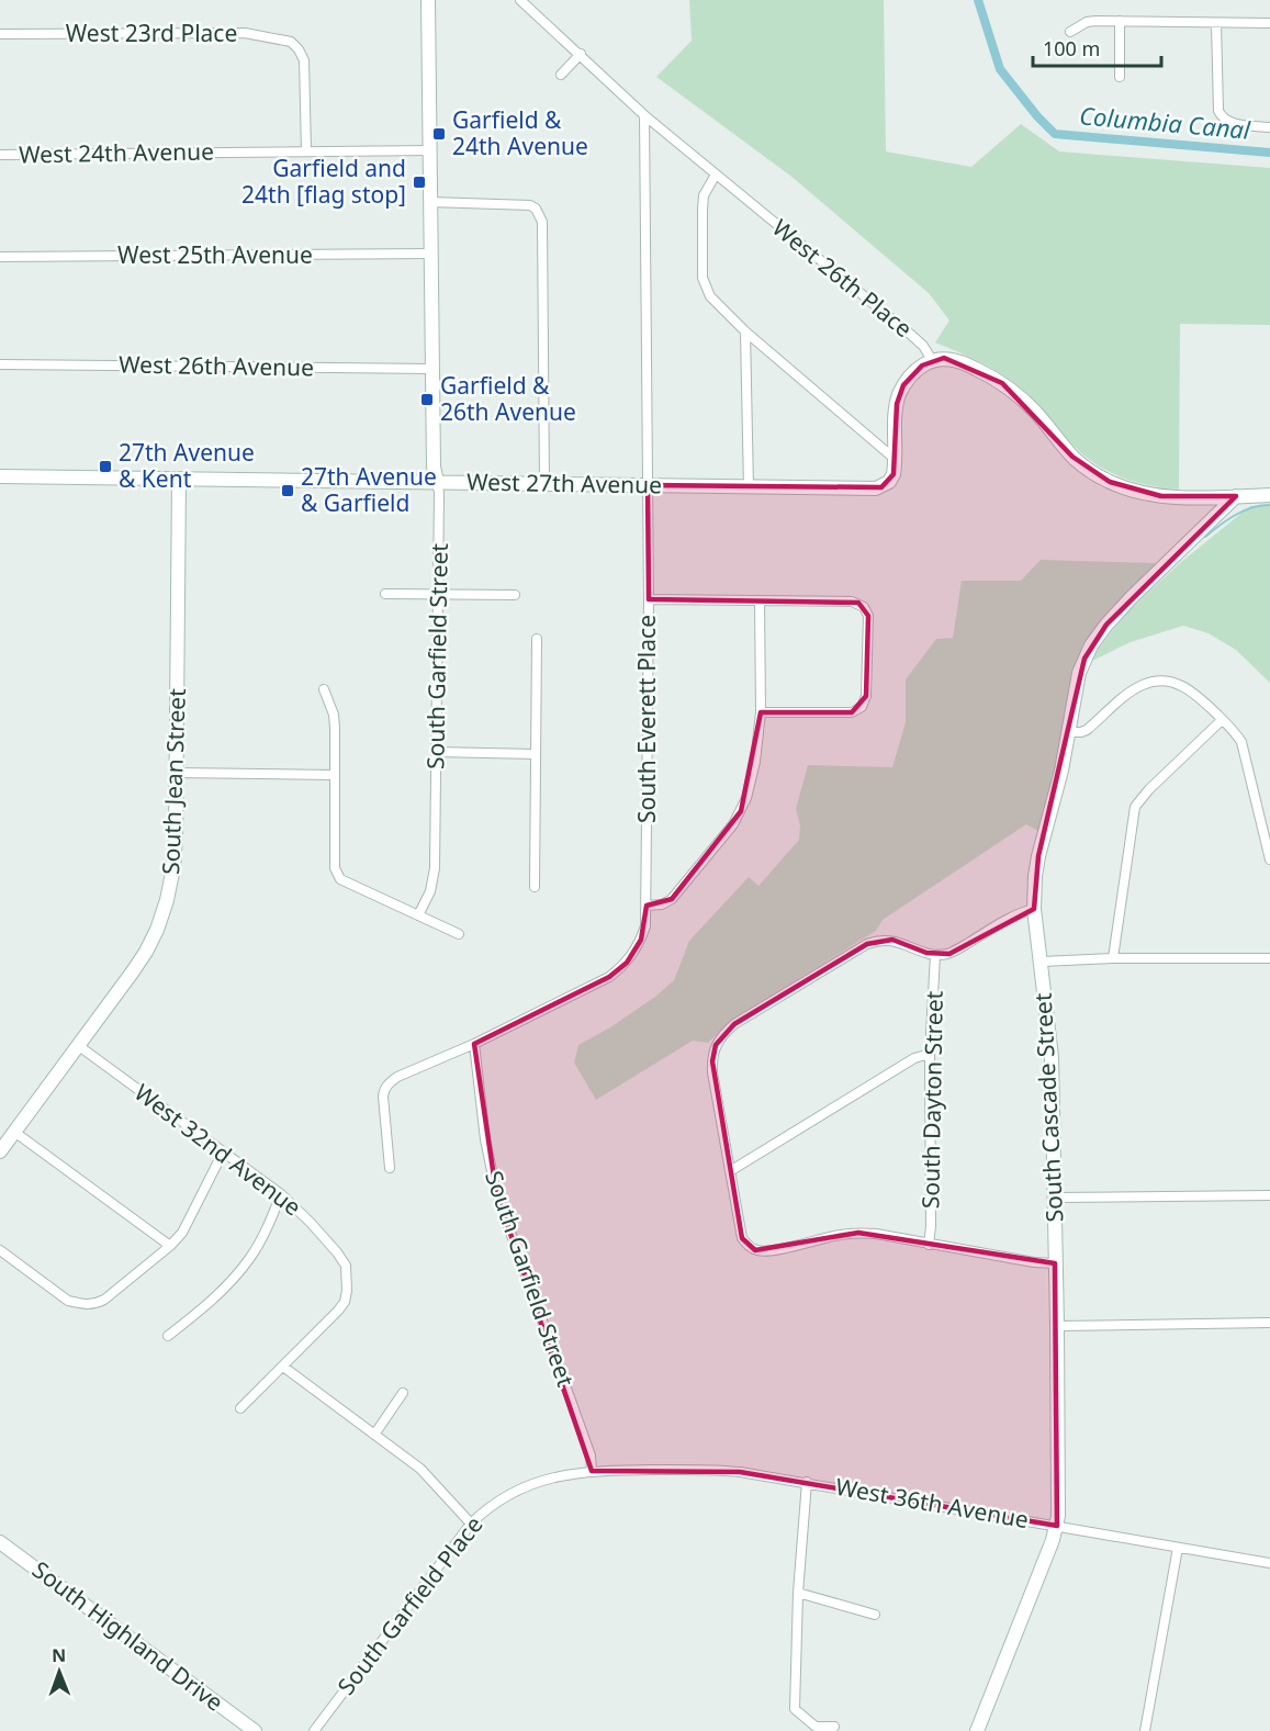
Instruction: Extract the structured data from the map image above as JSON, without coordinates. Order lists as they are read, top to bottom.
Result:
{
  "streets": {
    "street": [
      "West 23rd Place",
      "West 24th Avenue",
      "West 25th Avenue",
      "West 26th Place",
      "West 26th Avenue",
      "West 27th Avenue",
      "South Garfield Street",
      "South Everett Place",
      "South Jean Street",
      "South Dayton Street",
      "South Cascade Street",
      "West 32nd Avenue",
      "West 36th Avenue",
      "South Garfield Place",
      "South Highland Drive"
    ]
  },
  "crossings": [
    ["West 23rd Place", "West 24th Avenue"],
    ["West 24th Avenue", "South Garfield Street"],
    ["West 25th Avenue", "South Garfield Street"],
    ["West 26th Place", "South Everett Place"],
    ["West 26th Avenue", "South Garfield Street"],
    ["West 27th Avenue", "South Garfield Street"],
    ["West 27th Avenue", "South Everett Place"],
    ["West 27th Avenue", "South Jean Street"],
    ["South Garfield Street", "South Everett Place"],
    ["South Garfield Street", "West 36th Avenue"],
    ["South Garfield Street", "South Garfield Place"],
    ["South Jean Street", "West 32nd Avenue"],
    ["South Cascade Street", "West 36th Avenue"],
    ["West 36th Avenue", "South Garfield Place"]
  ],
  "water": ["Columbia Canal"],
  "places": {
    "transit": [
      "Garfield & 24th Avenue",
      "Garfield and 24th [flag stop]",
      "Garfield & 26th Avenue",
      "27th Avenue & Kent",
      "27th Avenue & Garfield"
    ]
  },
  "scale_bar": "100 m",
  "north": "top"
}
